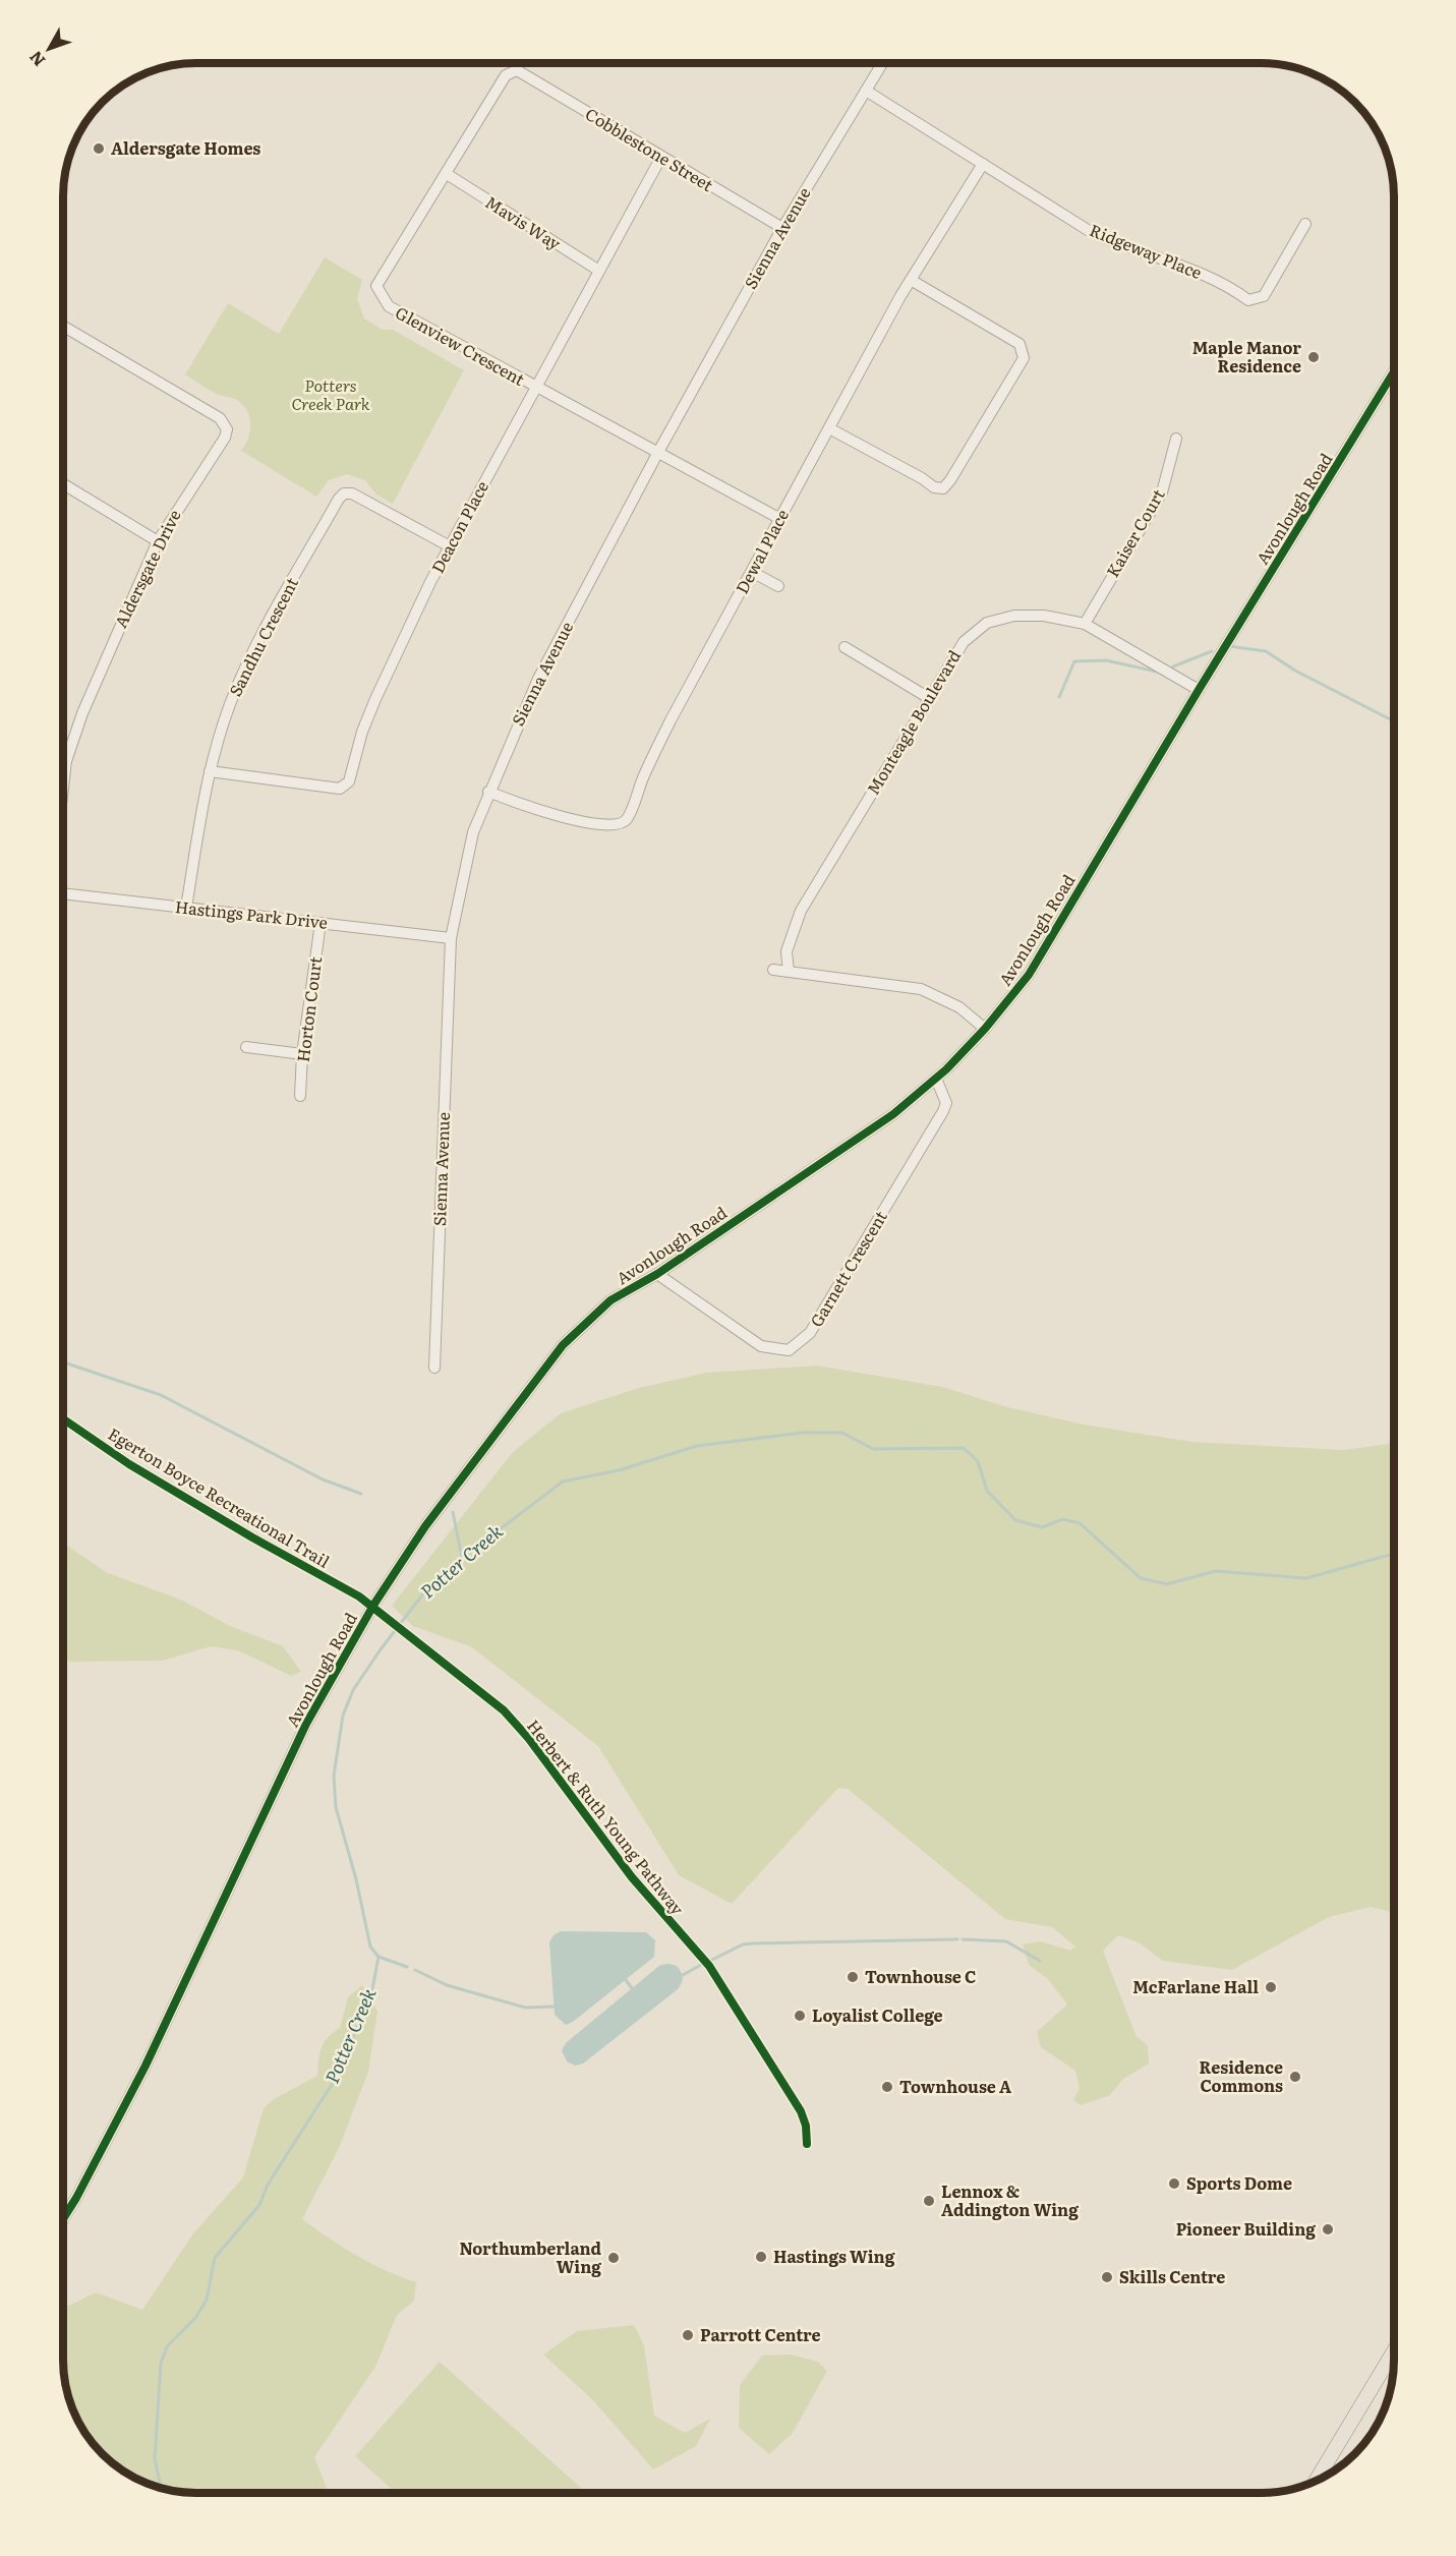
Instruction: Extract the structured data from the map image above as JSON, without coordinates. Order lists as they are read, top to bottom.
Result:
{
  "streets": {
    "street": [
      "Cobblestone Street",
      "Mavis Way",
      "Sienna Avenue",
      "Ridgeway Place",
      "Glenview Crescent",
      "Avonlough Road",
      "Deacon Place",
      "Kaiser Court",
      "Dewal Place",
      "Aldersgate Drive",
      "Sandhu Crescent",
      "Monteagle Boulevard",
      "Hastings Park Drive",
      "Horton Court",
      "Garnett Crescent"
    ],
    "cycle path": ["Egerton Boyce Recreational Trail"]
  },
  "crossings": [
    ["Cobblestone Street", "Sienna Avenue"],
    ["Cobblestone Street", "Glenview Crescent"],
    ["Cobblestone Street", "Deacon Place"],
    ["Mavis Way", "Glenview Crescent"],
    ["Mavis Way", "Deacon Place"],
    ["Sienna Avenue", "Ridgeway Place"],
    ["Sienna Avenue", "Glenview Crescent"],
    ["Sienna Avenue", "Dewal Place"],
    ["Sienna Avenue", "Hastings Park Drive"],
    ["Ridgeway Place", "Dewal Place"],
    ["Glenview Crescent", "Deacon Place"],
    ["Glenview Crescent", "Dewal Place"],
    ["Avonlough Road", "Monteagle Boulevard"],
    ["Avonlough Road", "Garnett Crescent"],
    ["Deacon Place", "Sandhu Crescent"],
    ["Kaiser Court", "Monteagle Boulevard"],
    ["Sandhu Crescent", "Hastings Park Drive"],
    ["Hastings Park Drive", "Horton Court"]
  ],
  "water": ["Potter Creek"],
  "parks": ["Potters Creek Park"],
  "places": [
    "Aldersgate Homes",
    "Maple Manor Residence",
    "Townhouse C",
    "McFarlane Hall",
    "Loyalist College",
    "Residence Commons",
    "Townhouse A",
    "Sports Dome",
    "Lennox & Addington Wing",
    "Pioneer Building",
    "Hastings Wing",
    "Northumberland Wing",
    "Skills Centre",
    "Parrott Centre"
  ],
  "north": "bottom left"
}
